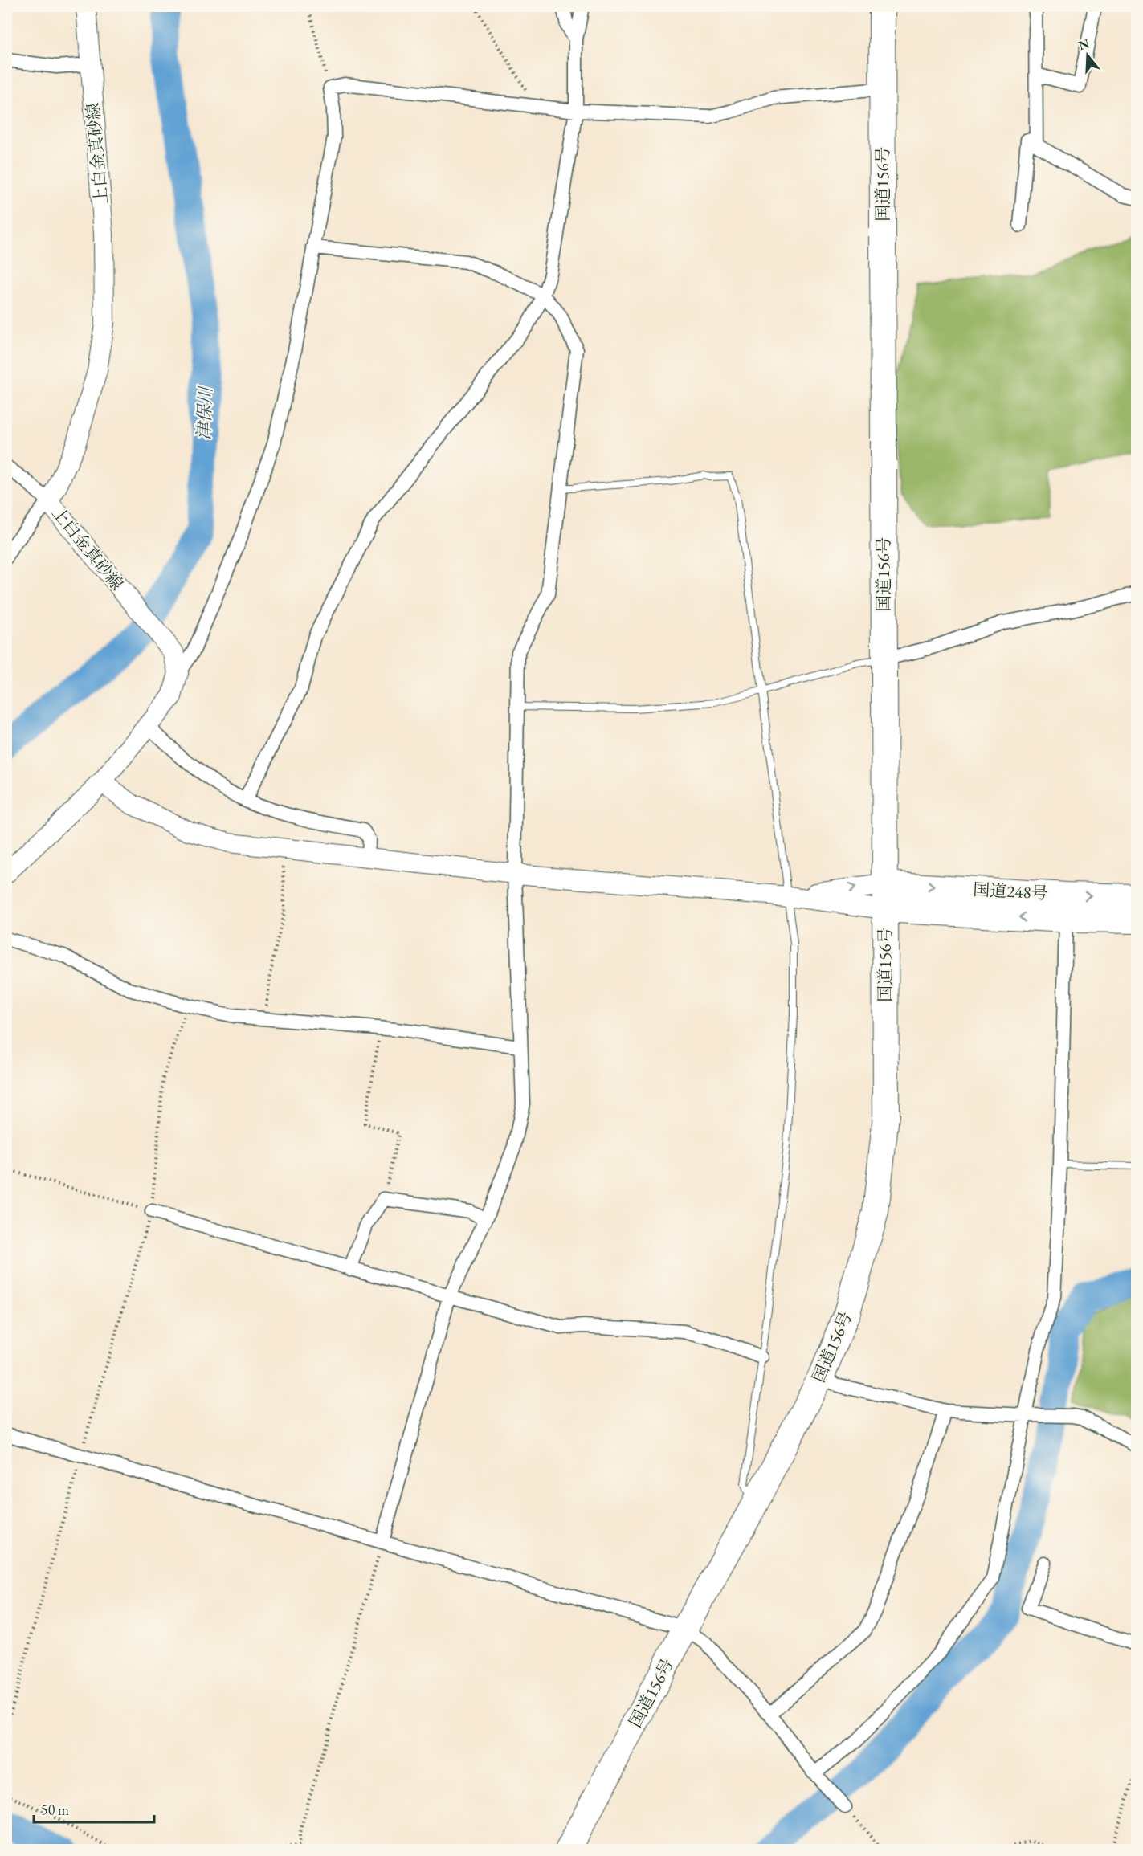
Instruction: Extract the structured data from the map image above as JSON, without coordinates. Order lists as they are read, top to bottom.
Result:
{
  "streets": {
    "highway": ["国道156号", "国道248号"],
    "main road": ["上白金真砂線"]
  },
  "crossings": [
    ["国道156号", "国道248号"]
  ],
  "water": ["津保川"],
  "scale_bar": "50 m",
  "north": "top"
}
